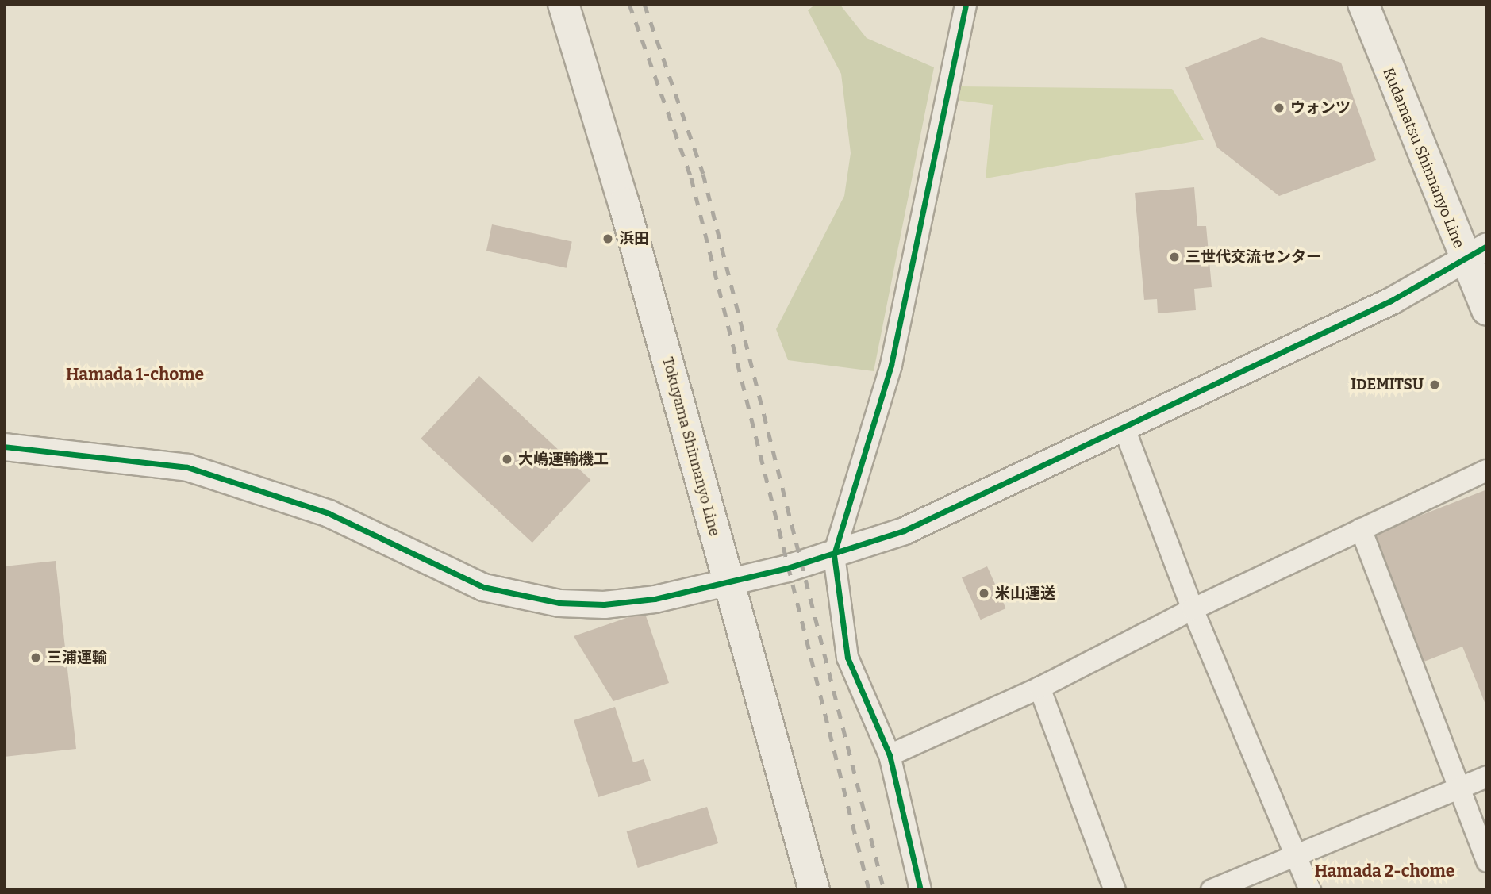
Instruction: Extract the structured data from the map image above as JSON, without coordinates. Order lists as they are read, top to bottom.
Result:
{
  "streets": {
    "main road": ["Kudamatsu Shinnanyo Line", "Tokuyama Shinnanyo Line"]
  },
  "districts": ["Hamada 1-chome", "Hamada 2-chome"],
  "places": [
    "ウォンツ",
    "浜田",
    "三世代交流センター",
    "IDEMITSU",
    "大嶋運輸機工",
    "米山運送",
    "三浦運輸"
  ]
}
